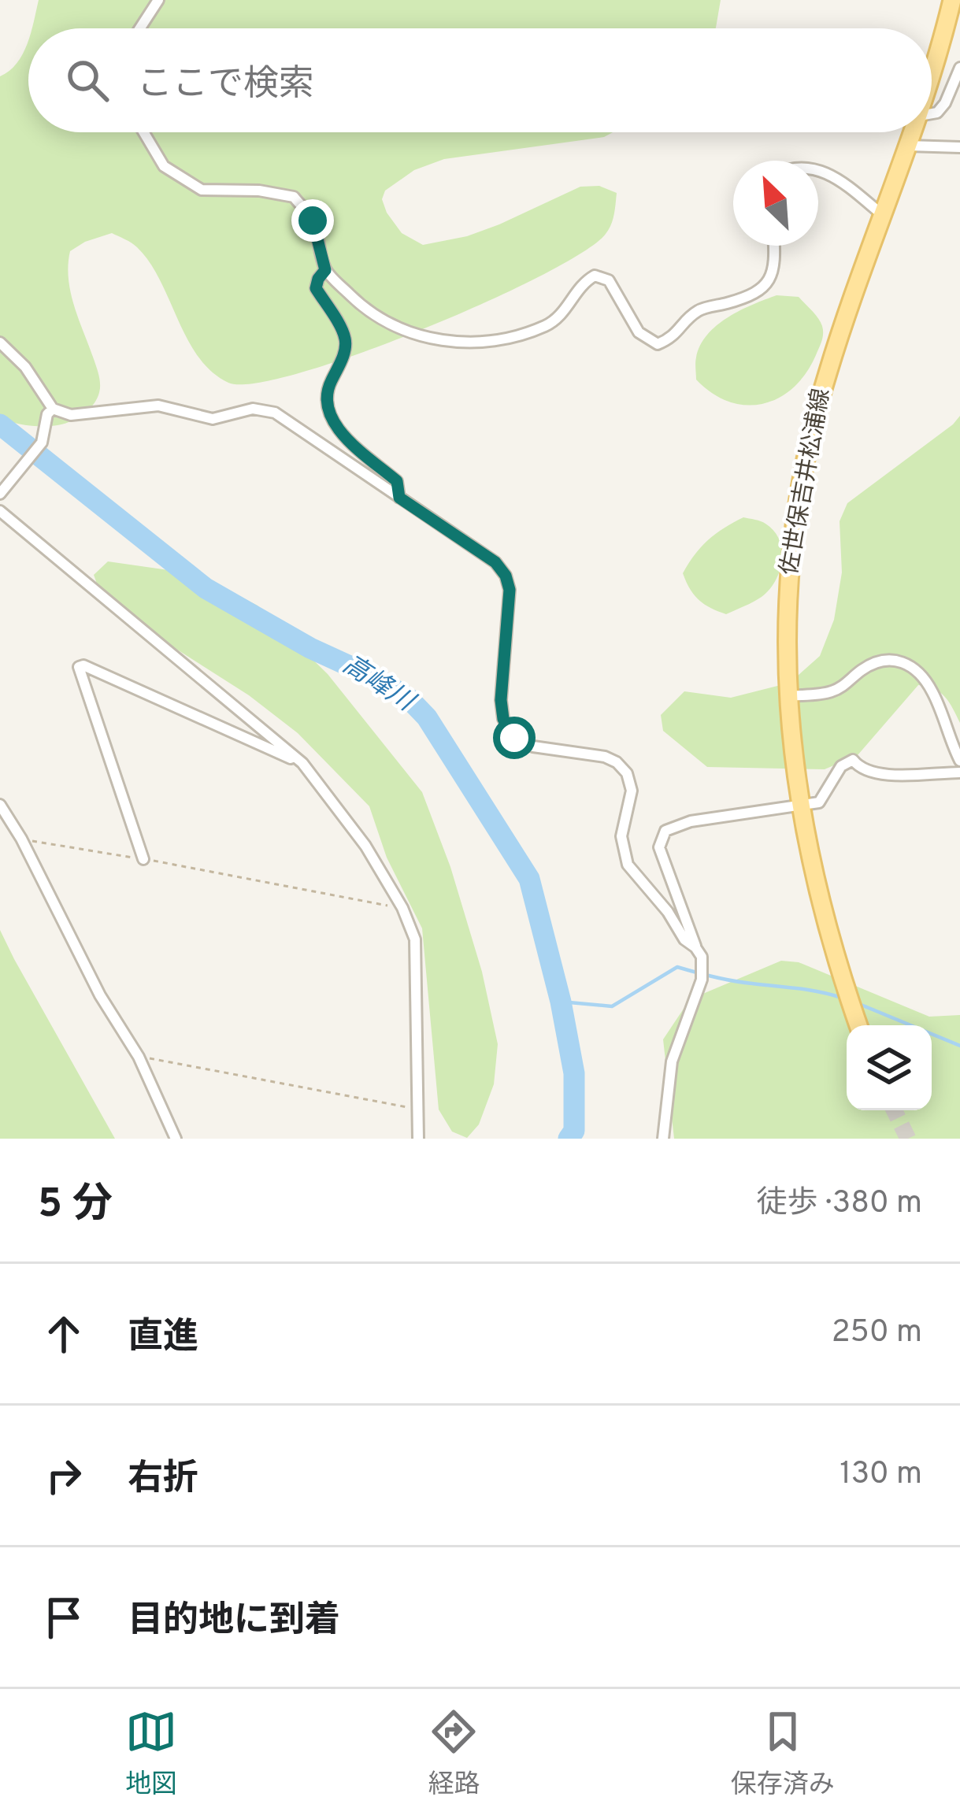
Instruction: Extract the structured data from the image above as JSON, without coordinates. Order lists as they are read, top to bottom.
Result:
{
  "streets": {
    "main road": ["佐世保吉井松浦線"]
  },
  "water": ["高峰川"],
  "north": "top left",
  "page": {
    "search": "ここで検索",
    "heading": ["5 分", "徒歩 · 380 m"],
    "list": [
      ["直進", "250 m"],
      ["右折", "130 m"],
      "目的地に到着"
    ],
    "nav": ["地図", "経路", "保存済み"]
  }
}
